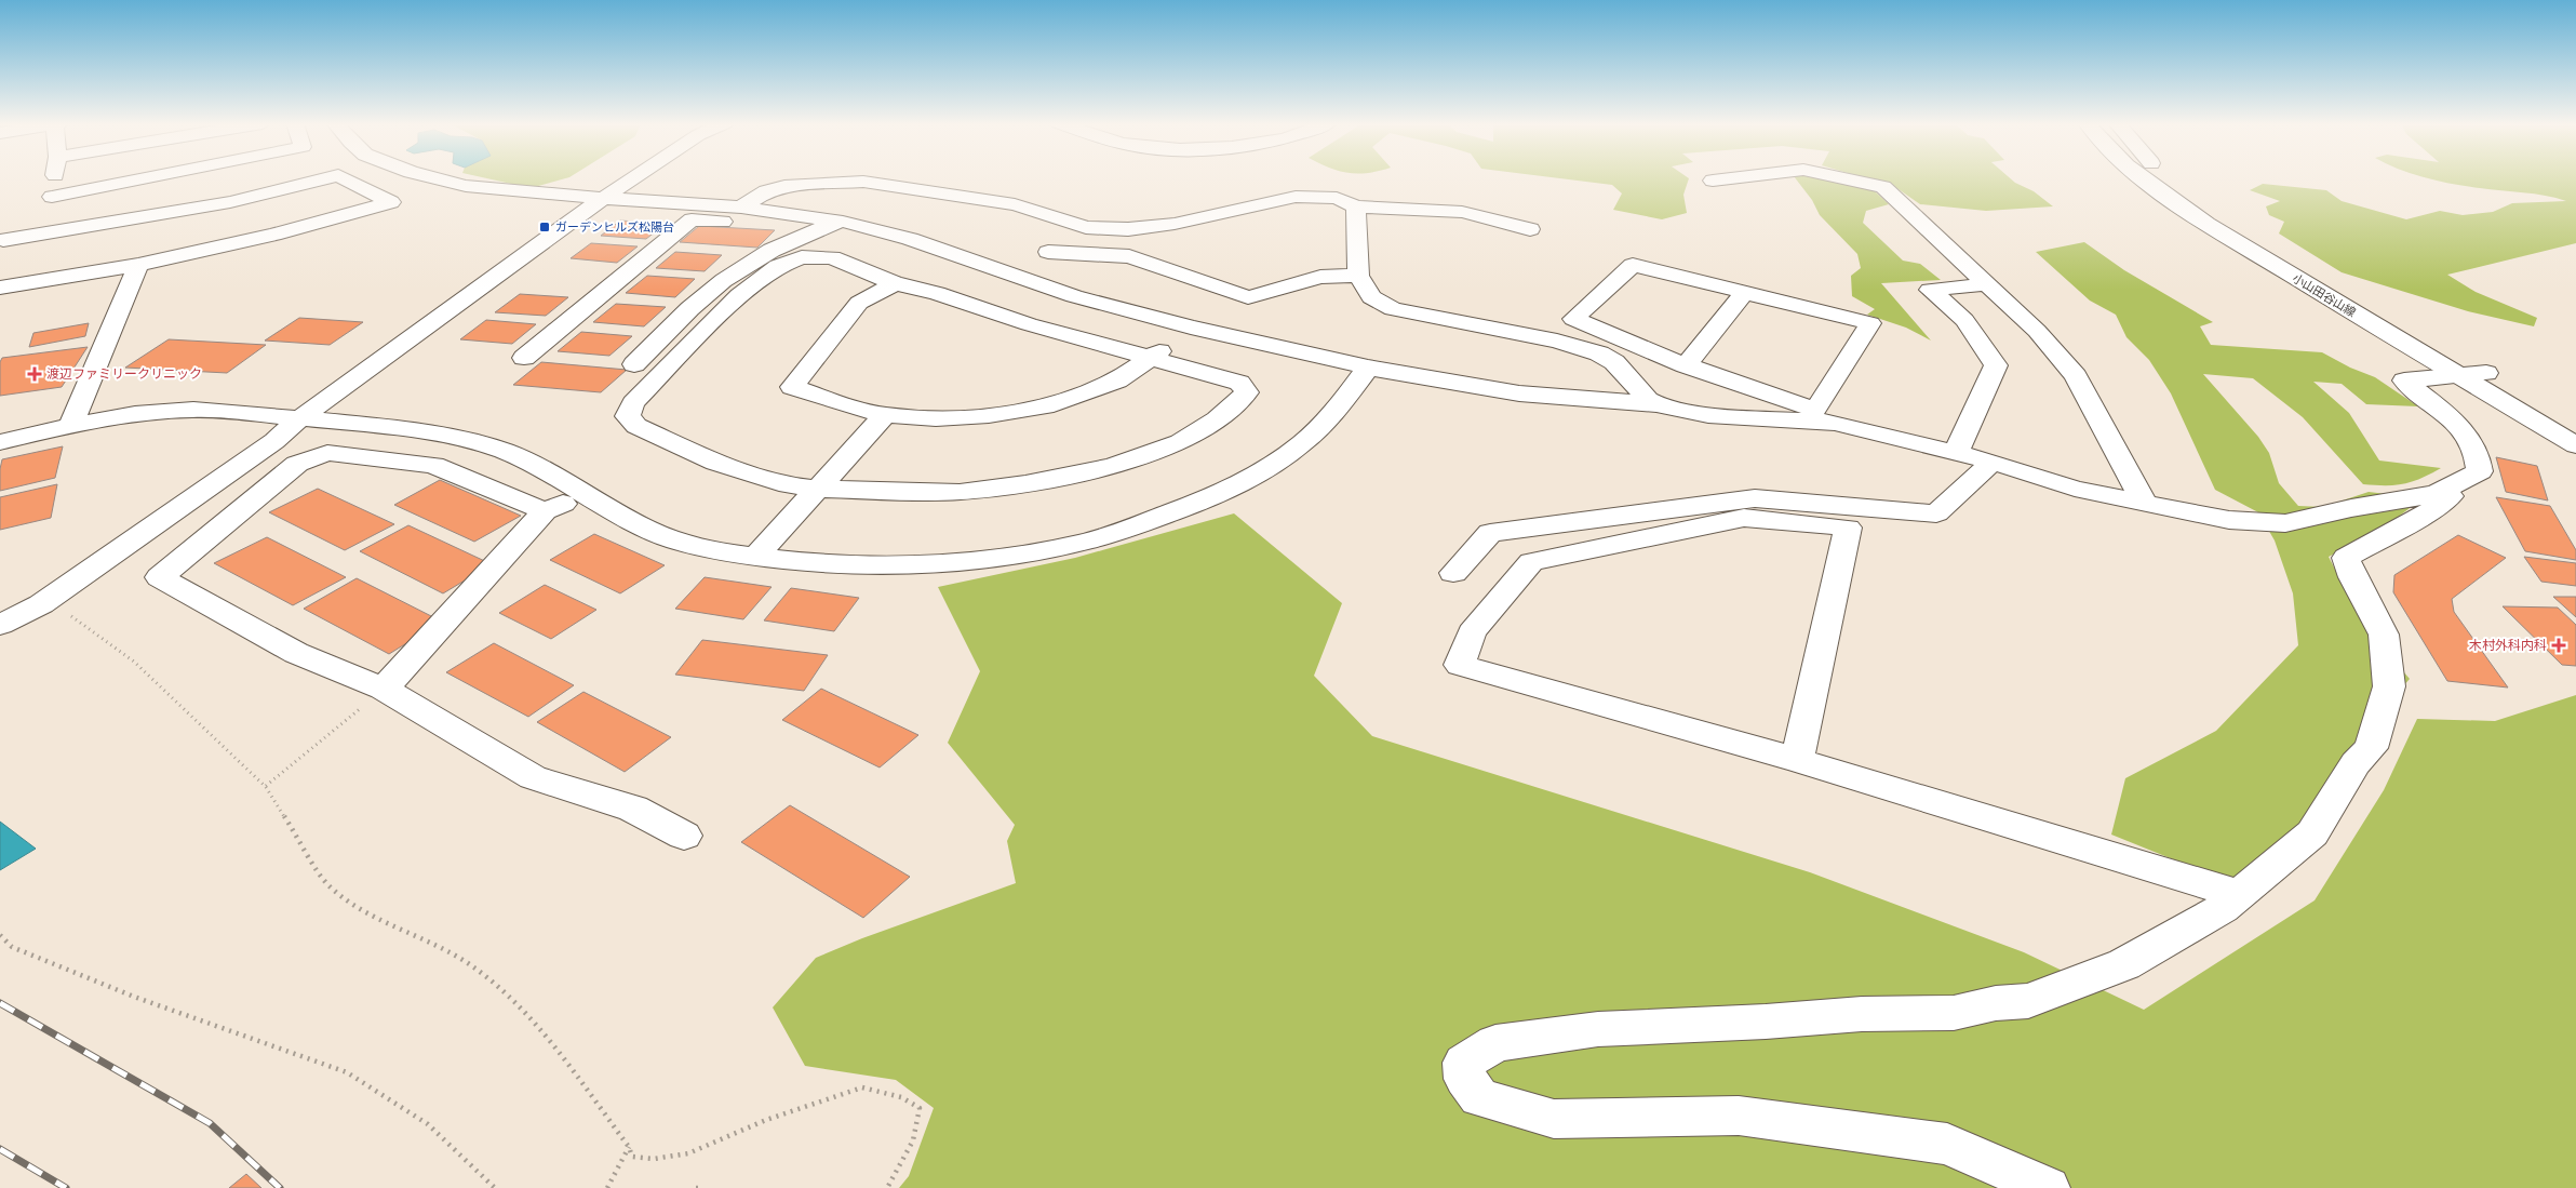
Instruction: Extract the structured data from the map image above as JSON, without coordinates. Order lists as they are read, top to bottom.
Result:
{
  "streets": {
    "street": ["小山田谷山線"]
  },
  "places": {
    "transit": ["ガーデンヒルズ松陽台"],
    "health": ["渡辺ファミリークリニック", "木村外科内科"]
  }
}
